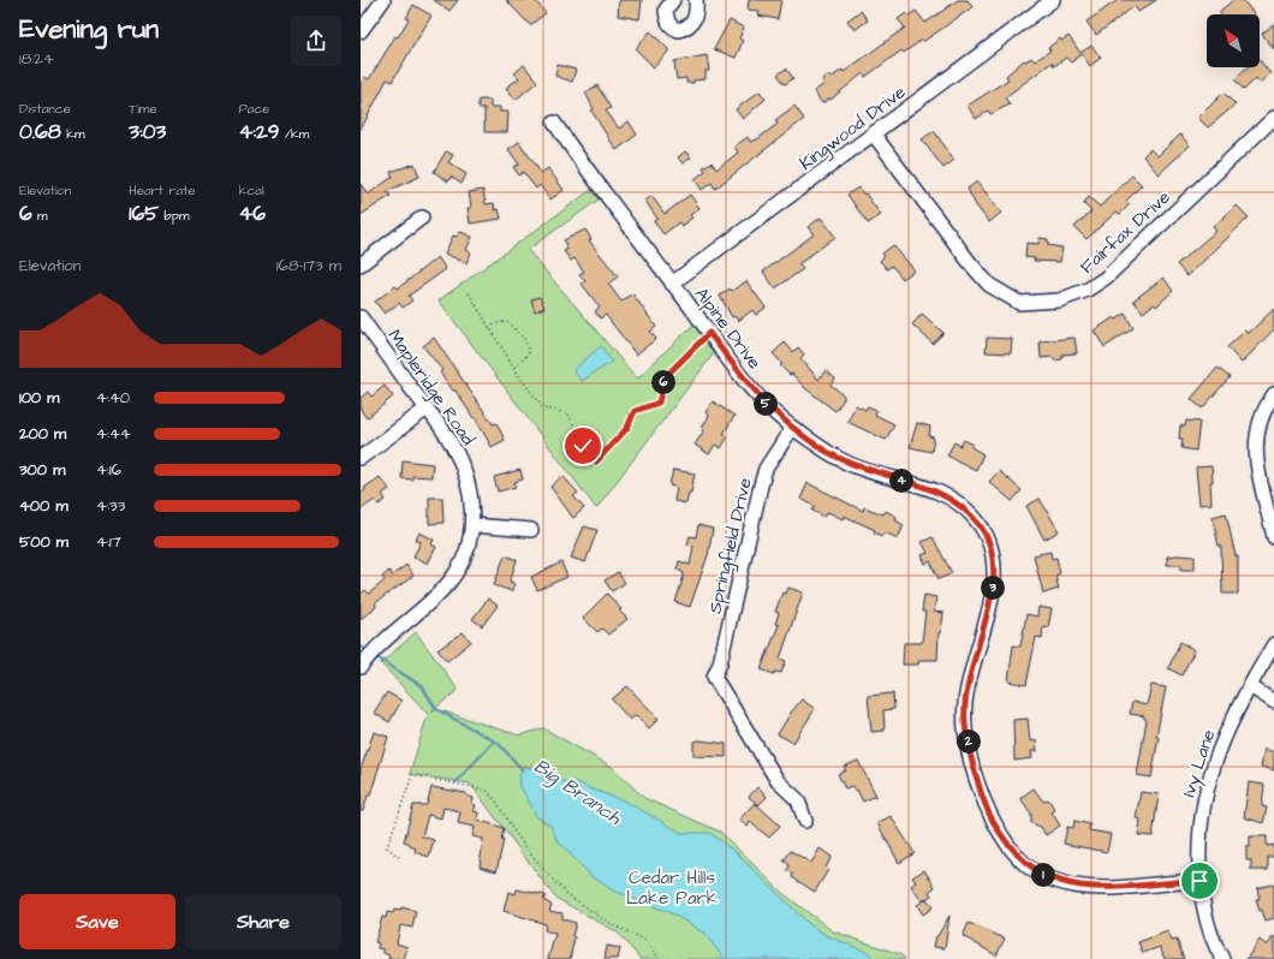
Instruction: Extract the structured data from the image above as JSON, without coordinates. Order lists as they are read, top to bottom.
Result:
{
  "streets": {
    "street": [
      "Kingwood Drive",
      "Fairfax Drive",
      "Alpine Drive",
      "Mapleridge Road",
      "Springfield Drive",
      "Ivy Lane"
    ]
  },
  "crossings": [
    ["Kingwood Drive", "Fairfax Drive"],
    ["Kingwood Drive", "Alpine Drive"],
    ["Alpine Drive", "Springfield Drive"],
    ["Alpine Drive", "Ivy Lane"]
  ],
  "water": ["Big Branch"],
  "parks": ["Cedar Hills Lake Park"],
  "north": "top left",
  "page": {
    "heading": ["Evening run", "18:24"],
    "stats": [
      ["Distance", "0.68 km"],
      ["Time", "3:03"],
      ["Pace", "4:29 /km"],
      ["Elevation", "6 m"],
      ["Heart rate", "165 bpm"],
      ["kcal", "46"]
    ],
    "chart": ["Elevation", "168–173 m"],
    "pins": [
      "6",
      "5",
      "4",
      "3",
      "2",
      "1"
    ],
    "list": [
      {
        "name": "100 m",
        "note": "4:40"
      },
      {
        "name": "200 m",
        "note": "4:44"
      },
      {
        "name": "300 m",
        "note": "4:16"
      },
      {
        "name": "400 m",
        "note": "4:33"
      },
      {
        "name": "500 m",
        "note": "4:17"
      }
    ],
    "buttons": ["Save", "Share"]
  }
}
